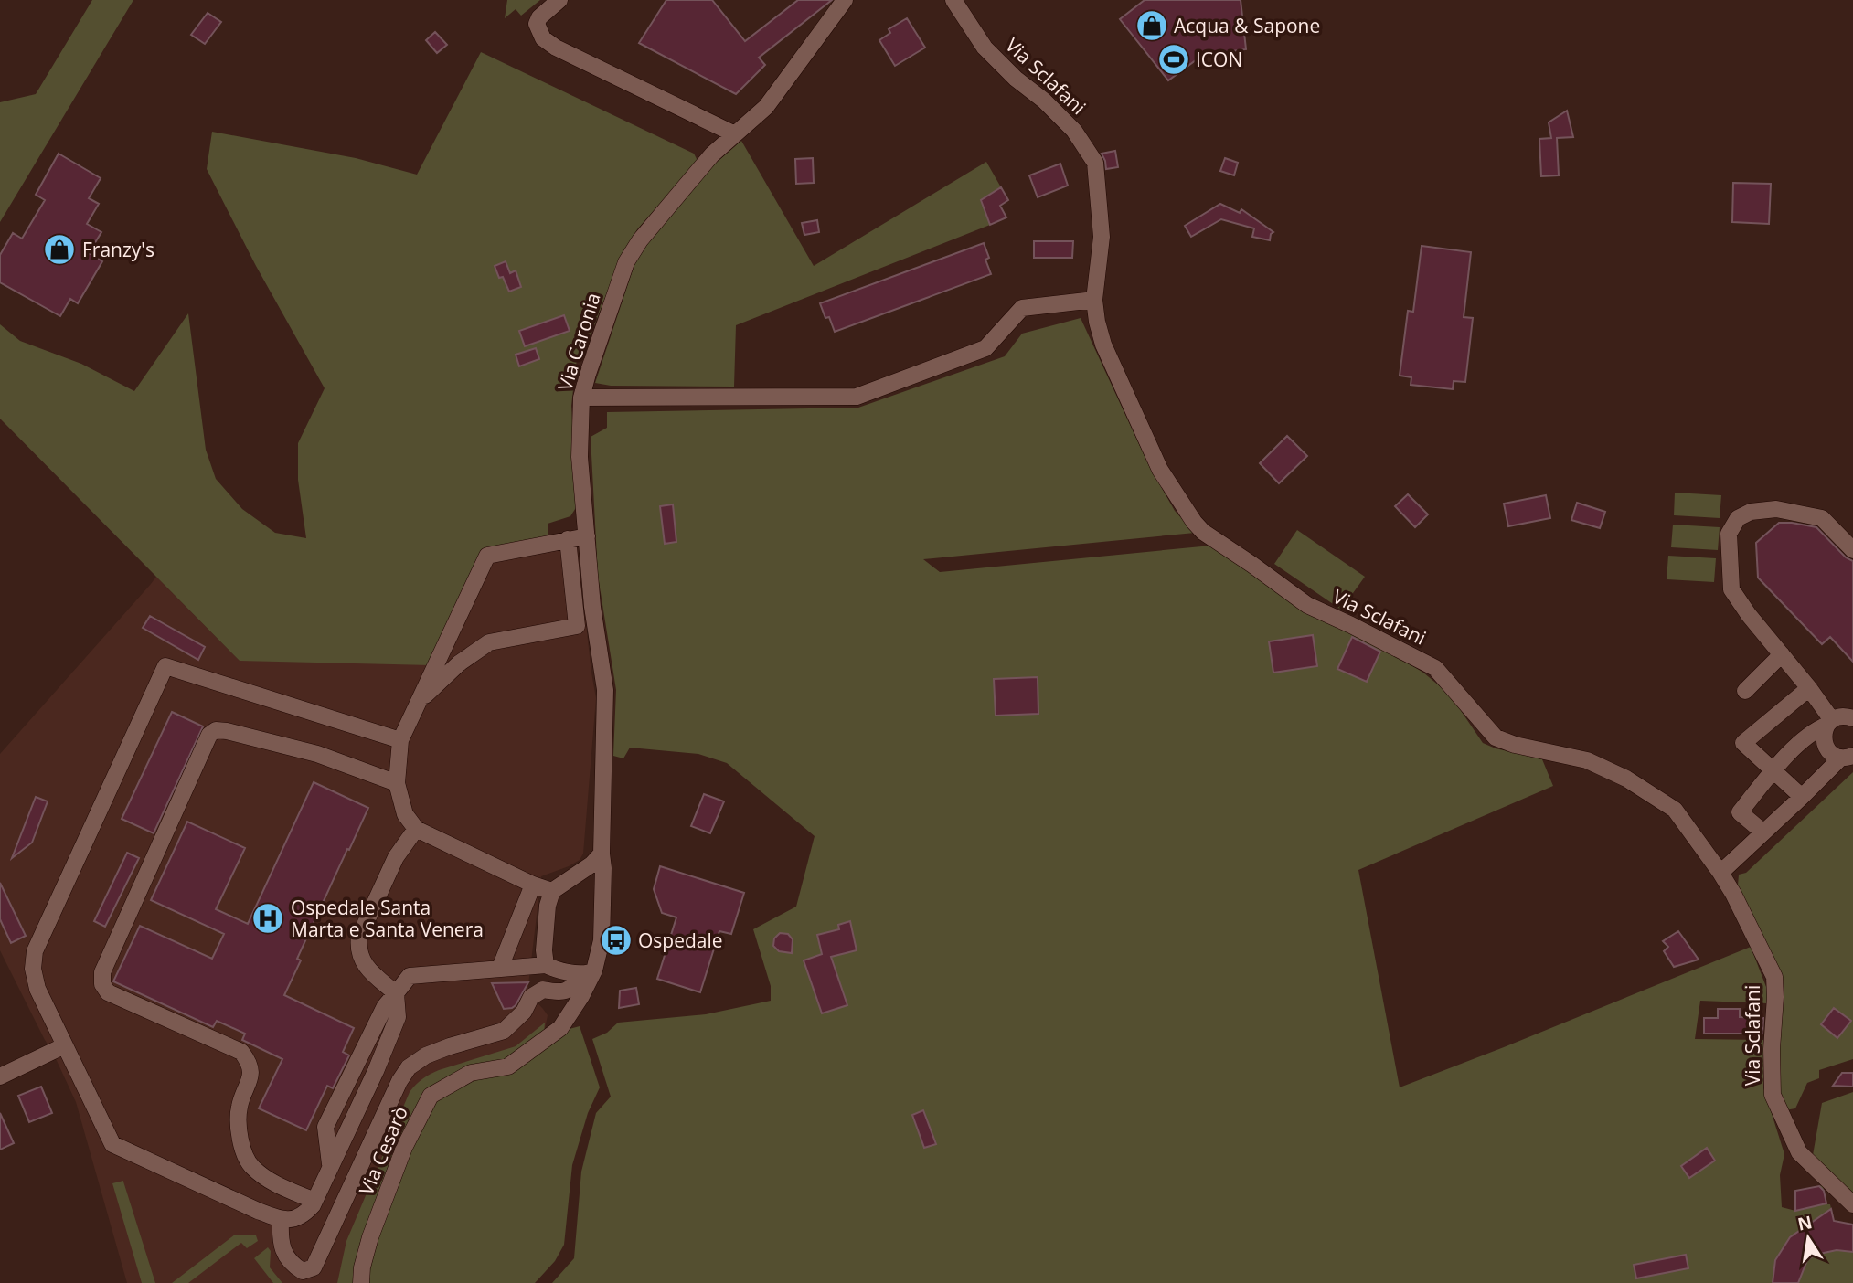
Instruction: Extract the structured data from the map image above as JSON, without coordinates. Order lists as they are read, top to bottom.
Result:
{
  "streets": {
    "street": ["Via Sclafani", "Via Caronia", "Via Cesarò"]
  },
  "crossings": [
    ["Via Caronia", "Via Cesarò"]
  ],
  "places": {
    "shop": ["Acqua & Sapone", "Franzy's"],
    "sports": ["ICON"],
    "hospital": ["Ospedale Santa Marta e Santa Venera"],
    "bus stop": ["Ospedale"]
  },
  "north": "top"
}
